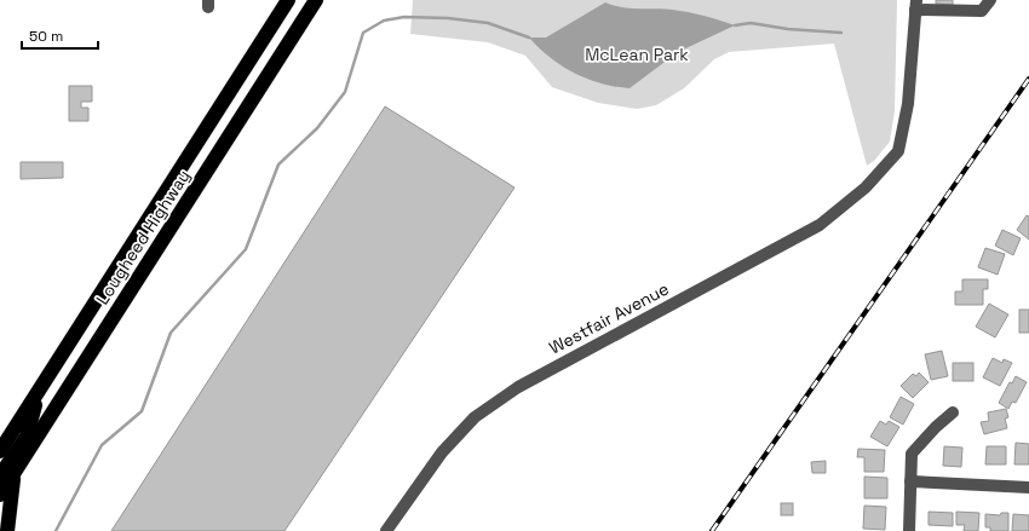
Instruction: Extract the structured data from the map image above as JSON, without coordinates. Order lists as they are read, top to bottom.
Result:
{
  "streets": {
    "highway": ["Lougheed Highway"],
    "street": ["Westfair Avenue"]
  },
  "parks": ["McLean Park"],
  "scale_bar": "50 m"
}
